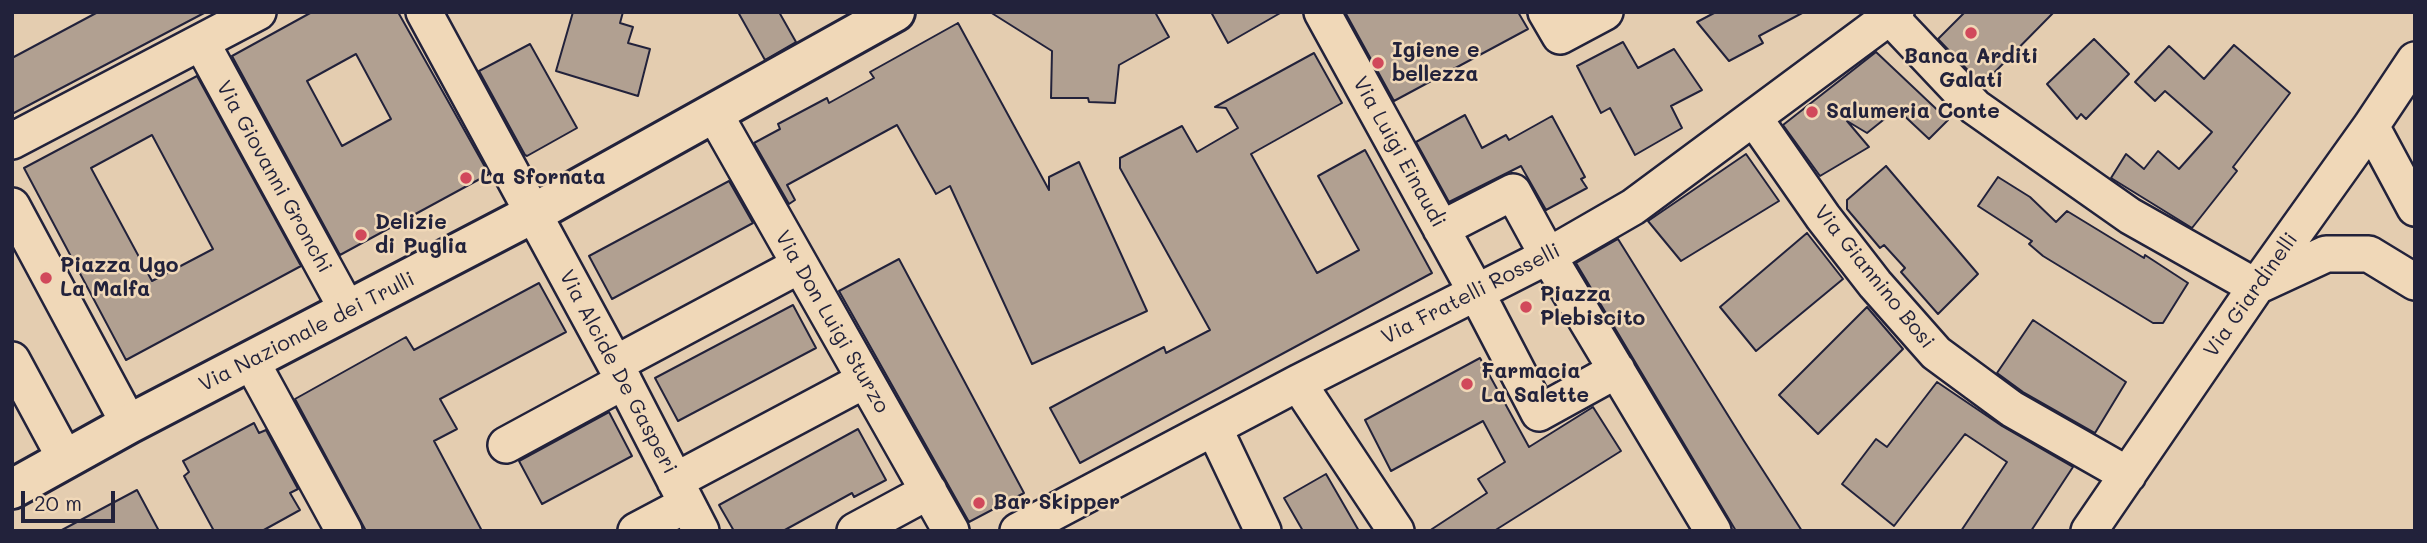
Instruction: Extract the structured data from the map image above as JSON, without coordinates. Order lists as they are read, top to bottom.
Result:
{
  "streets": {
    "street": [
      "Via Luigi Einaudi",
      "Via Giovanni Gronchi",
      "Via Giannino Bosi",
      "Via Fratelli Rosselli",
      "Via Giardinelli",
      "Via Don Luigi Sturzo",
      "Via Nazionale dei Trulli",
      "Via Alcide De Gasperi"
    ]
  },
  "crossings": [
    ["Via Luigi Einaudi", "Via Fratelli Rosselli"],
    ["Via Giovanni Gronchi", "Via Nazionale dei Trulli"],
    ["Via Giannino Bosi", "Via Fratelli Rosselli"],
    ["Via Giannino Bosi", "Via Giardinelli"],
    ["Via Don Luigi Sturzo", "Via Nazionale dei Trulli"],
    ["Via Nazionale dei Trulli", "Via Alcide De Gasperi"]
  ],
  "places": [
    "Banca Arditi Galati",
    "Igiene e bellezza",
    "Salumeria Conte",
    "La Sfornata",
    "Delizie di Puglia",
    "Piazza Ugo La Malfa",
    "Piazza Plebiscito",
    "Farmacia La Salette",
    "Bar Skipper"
  ],
  "scale_bar": "20 m"
}
